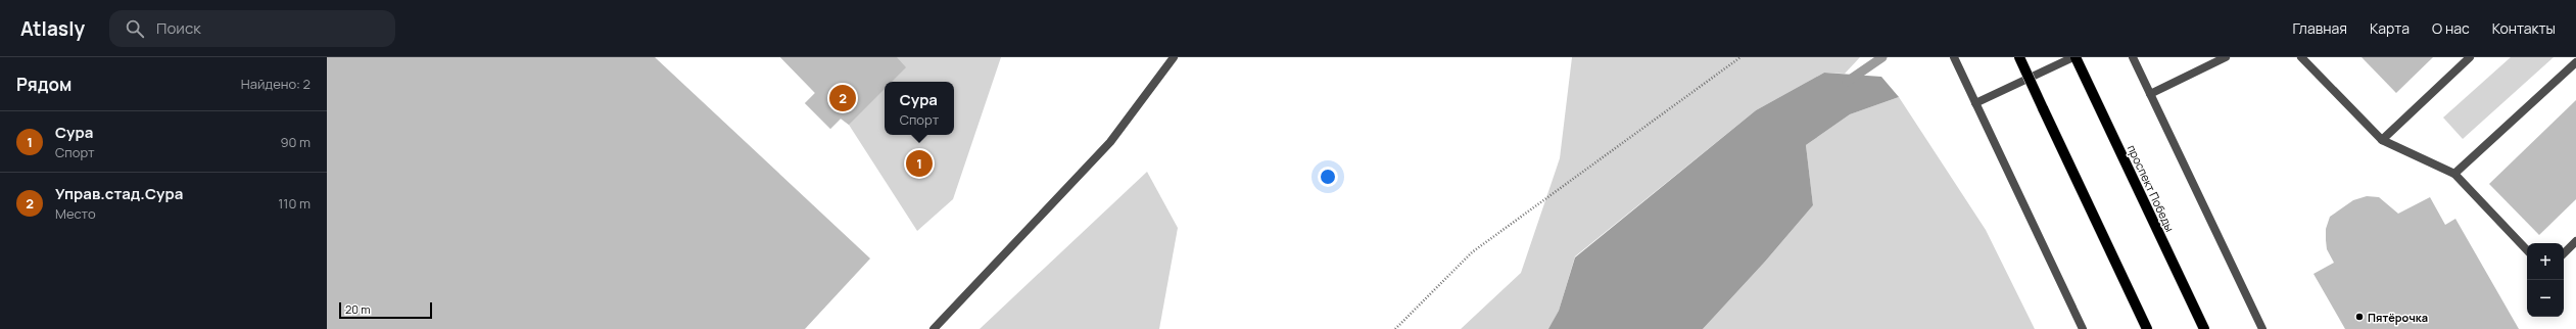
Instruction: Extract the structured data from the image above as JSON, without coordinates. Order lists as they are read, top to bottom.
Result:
{
  "streets": {
    "main road": ["проспект Победы"]
  },
  "places": ["Пятёрочка"],
  "scale_bar": "20 m",
  "page": {
    "header": "Atlasly",
    "search": "Поиск",
    "nav": [
      "Главная",
      "Карта",
      "О нас",
      "Контакты"
    ],
    "heading": ["Рядом", "Найдено: 2"],
    "popup": ["Сура", "Спорт"],
    "pins": ["2", "1"],
    "list": [
      {
        "mark": "1",
        "name": "Сура",
        "note": "Спорт",
        "value": "90 m"
      },
      {
        "mark": "2",
        "name": "Управ.стад.Сура",
        "note": "Место",
        "value": "110 m"
      }
    ],
    "map_buttons": ["+", "−"],
    "scale": "20 m"
  }
}
